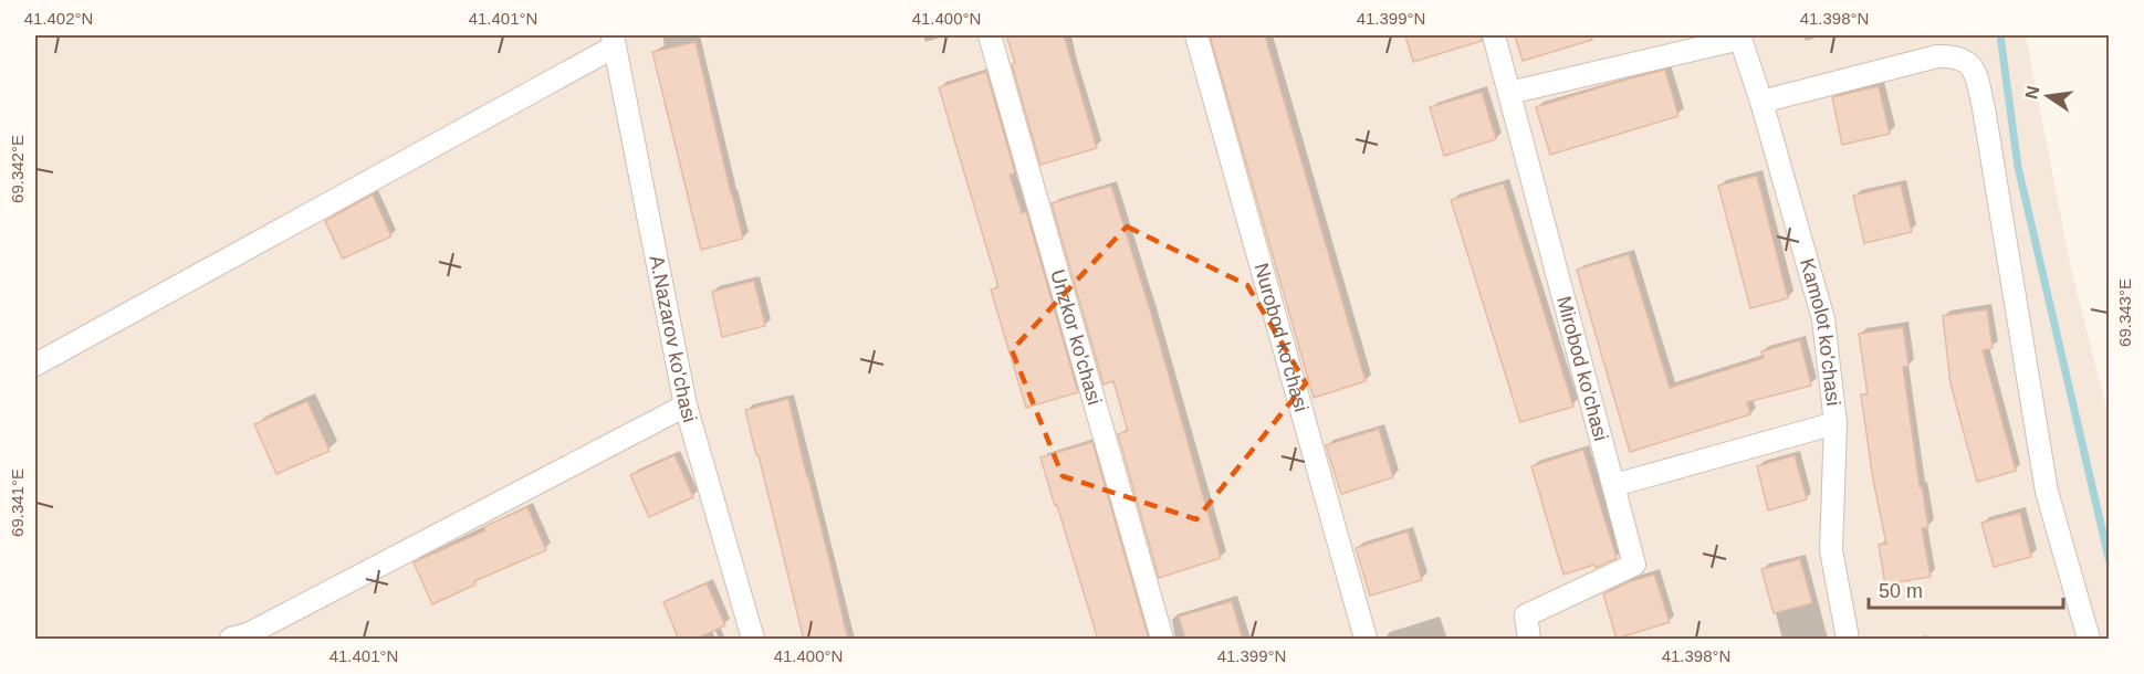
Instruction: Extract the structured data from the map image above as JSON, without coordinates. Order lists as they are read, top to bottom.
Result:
{
  "streets": {
    "street": [
      "Kamolot ko'chasi",
      "Urizkor ko'chasi",
      "Nurobod ko'chasi",
      "A.Nazarov ko'chasi",
      "Mirobod ko'chasi"
    ]
  },
  "scale_bar": "50 m",
  "north": "left",
  "coordinates": [
    "41.402°N",
    "41.401°N",
    "41.400°N",
    "41.399°N",
    "41.398°N",
    "69.342°E",
    "69.343°E",
    "69.341°E"
  ]
}
